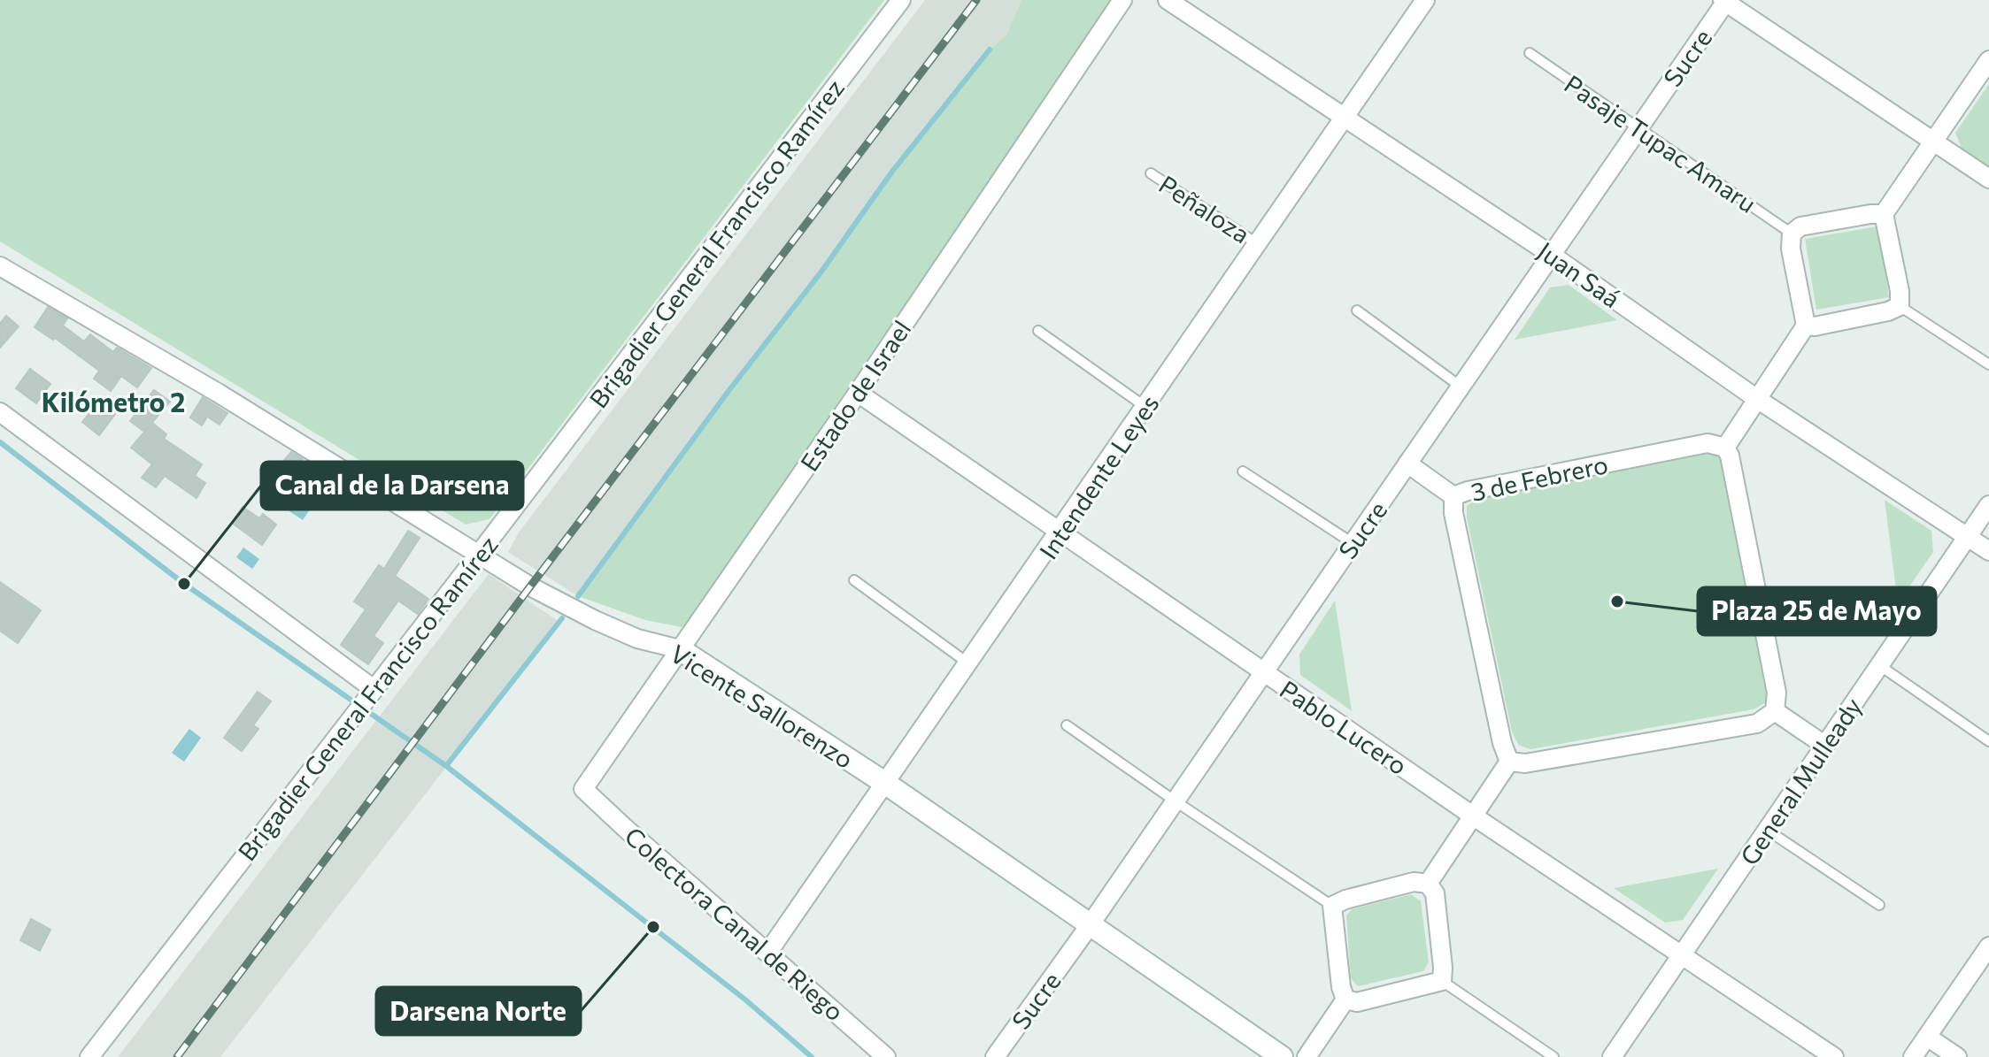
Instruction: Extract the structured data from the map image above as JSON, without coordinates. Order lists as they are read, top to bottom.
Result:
{
  "streets": {
    "street": [
      "Sucre",
      "Brigadier General Francisco Ramírez",
      "Juan Saá",
      "Estado de Israel",
      "Intendente Leyes",
      "3 de Febrero",
      "Vicente Sallorenzo",
      "Pablo Lucero",
      "General Mulleady",
      "Colectora Canal de Riego"
    ],
    "lane": ["Pasaje Tupac Amaru", "Peñaloza"]
  },
  "crossings": [
    ["Sucre", "Pasaje Tupac Amaru"],
    ["Sucre", "Juan Saá"],
    ["Sucre", "Vicente Sallorenzo"],
    ["Sucre", "Pablo Lucero"],
    ["Peñaloza", "Intendente Leyes"],
    ["Brigadier General Francisco Ramírez", "Vicente Sallorenzo"],
    ["Juan Saá", "Intendente Leyes"],
    ["Juan Saá", "General Mulleady"],
    ["Estado de Israel", "Vicente Sallorenzo"],
    ["Estado de Israel", "Pablo Lucero"],
    ["Estado de Israel", "Colectora Canal de Riego"],
    ["Intendente Leyes", "Vicente Sallorenzo"],
    ["Intendente Leyes", "Pablo Lucero"],
    ["Intendente Leyes", "Colectora Canal de Riego"],
    ["Pablo Lucero", "General Mulleady"]
  ],
  "districts": ["Kilómetro 2"],
  "places": ["Canal de la Darsena", "Plaza 25 de Mayo", "Darsena Norte"]
}
